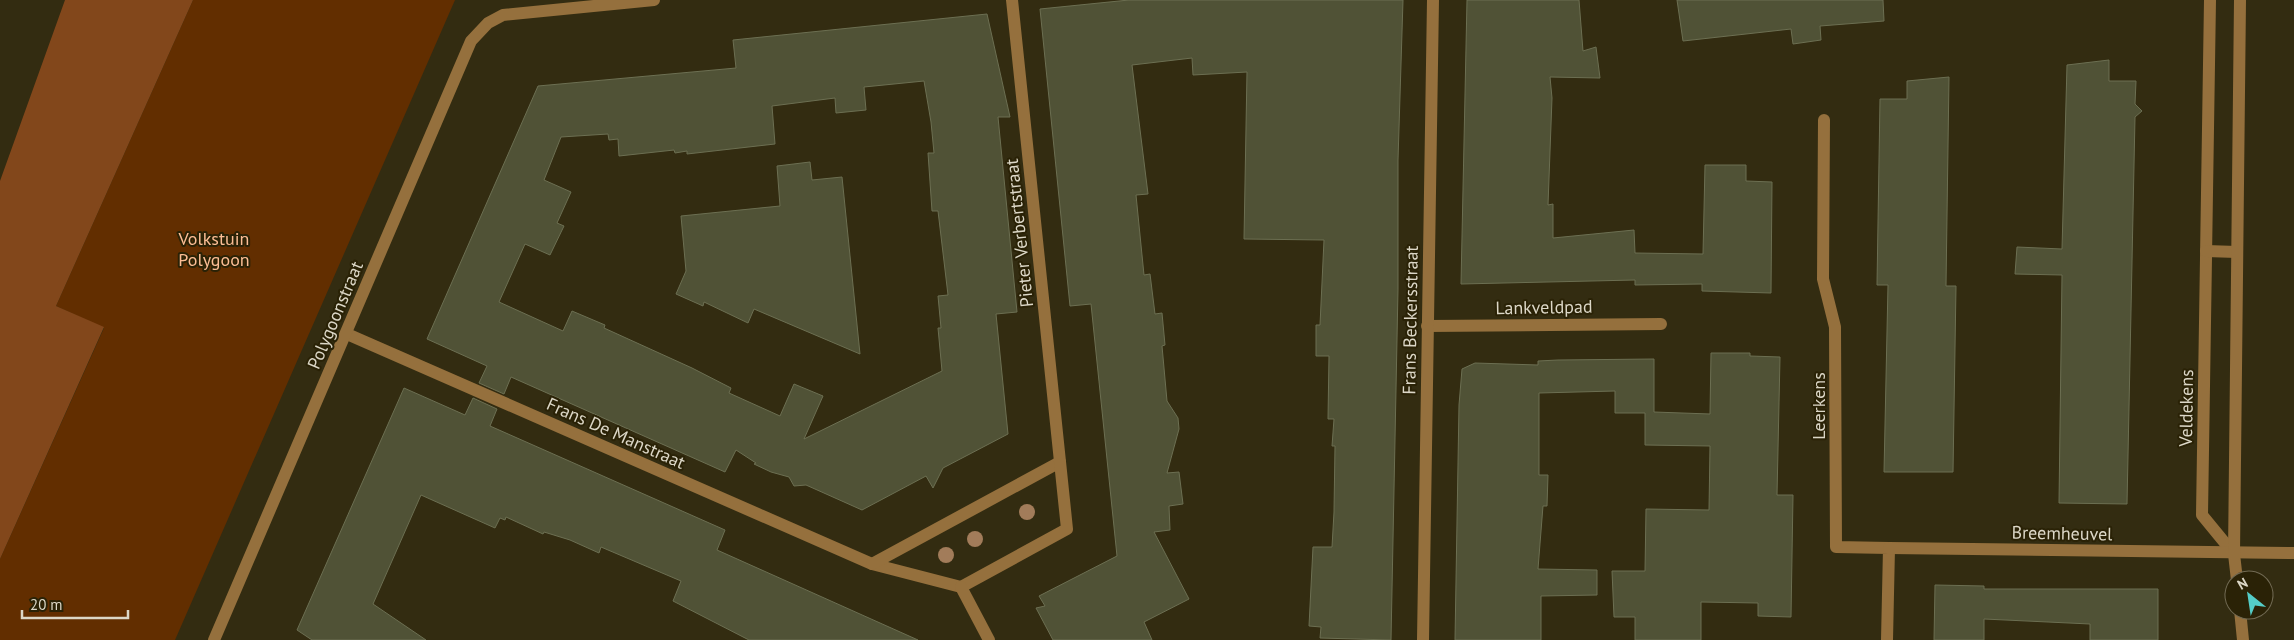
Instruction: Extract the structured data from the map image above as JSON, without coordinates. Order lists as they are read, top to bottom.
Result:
{
  "streets": {
    "street": [
      "Pieter Verbertstraat",
      "Lankveldpad",
      "Polygoonstraat",
      "Frans Beckersstraat",
      "Leerkens",
      "Veldekens",
      "Frans De Manstraat",
      "Breemheuvel"
    ]
  },
  "crossings": [
    ["Pieter Verbertstraat", "Frans De Manstraat"],
    ["Lankveldpad", "Frans Beckersstraat"],
    ["Polygoonstraat", "Frans De Manstraat"],
    ["Leerkens", "Breemheuvel"],
    ["Veldekens", "Breemheuvel"]
  ],
  "parks": ["Volkstuin Polygoon"],
  "scale_bar": "20 m",
  "north": "top left"
}
